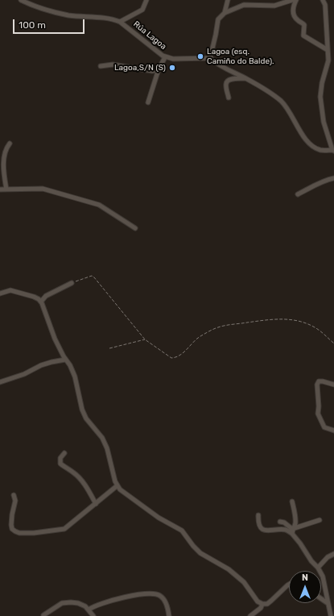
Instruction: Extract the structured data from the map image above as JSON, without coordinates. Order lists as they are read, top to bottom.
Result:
{
  "streets": {
    "street": ["Rúa Lagoa"]
  },
  "places": ["Lagoa (esq. Camiño do Balde).", "Lagoa,S/N (S)"],
  "scale_bar": "100 m",
  "north": "top"
}
